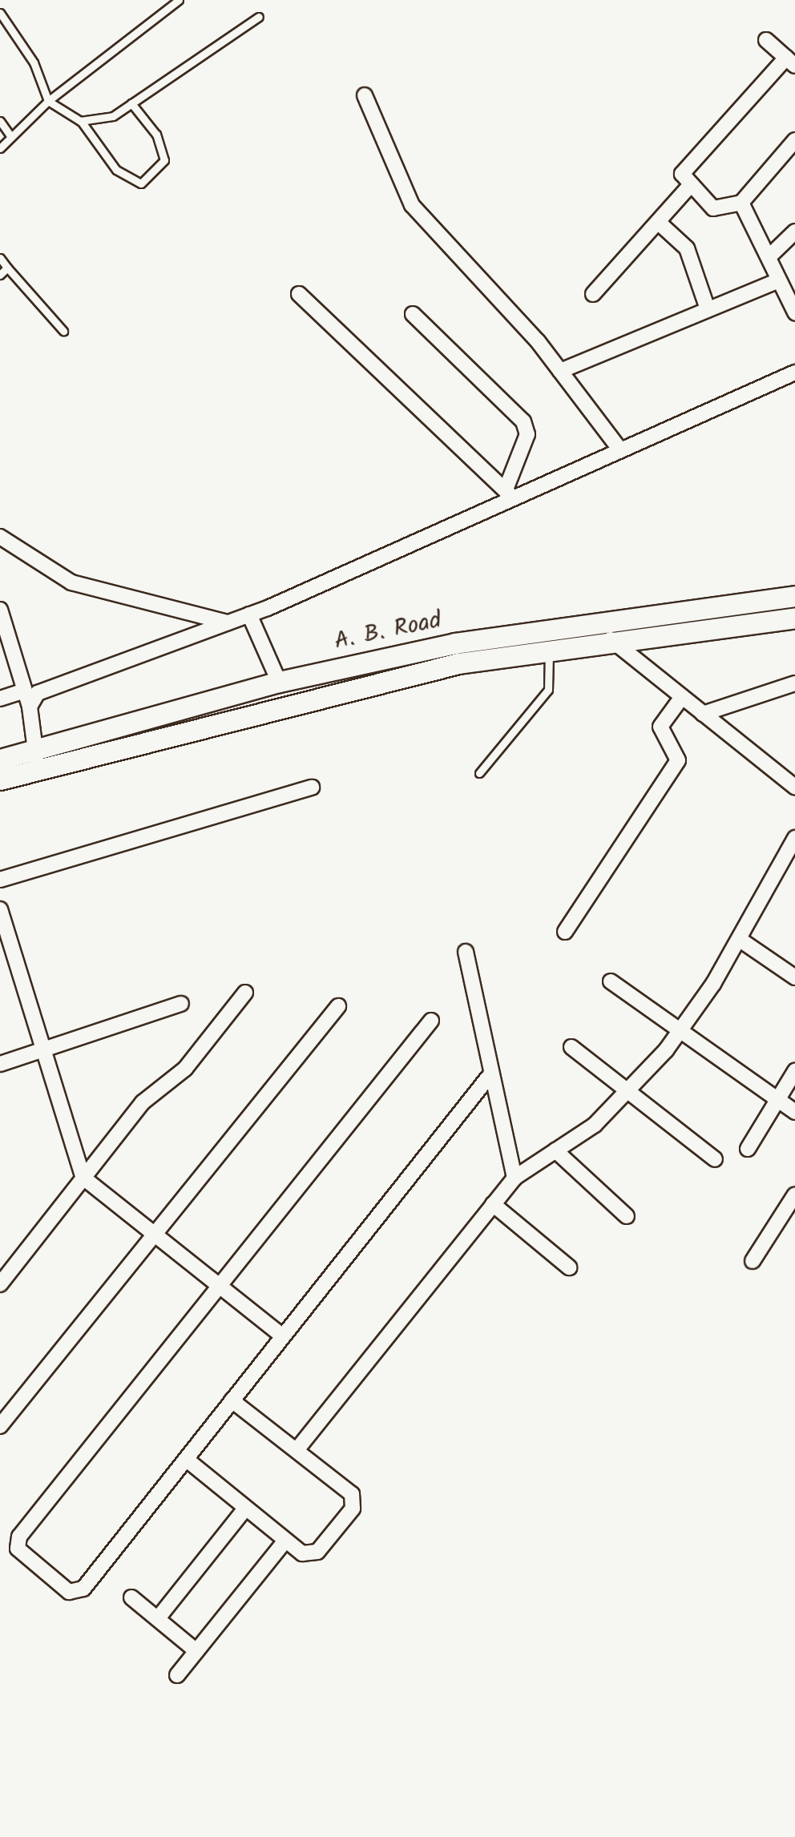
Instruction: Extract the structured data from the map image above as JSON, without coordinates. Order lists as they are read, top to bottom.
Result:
{
  "streets": {
    "main road": ["A. B. Road"]
  }
}
